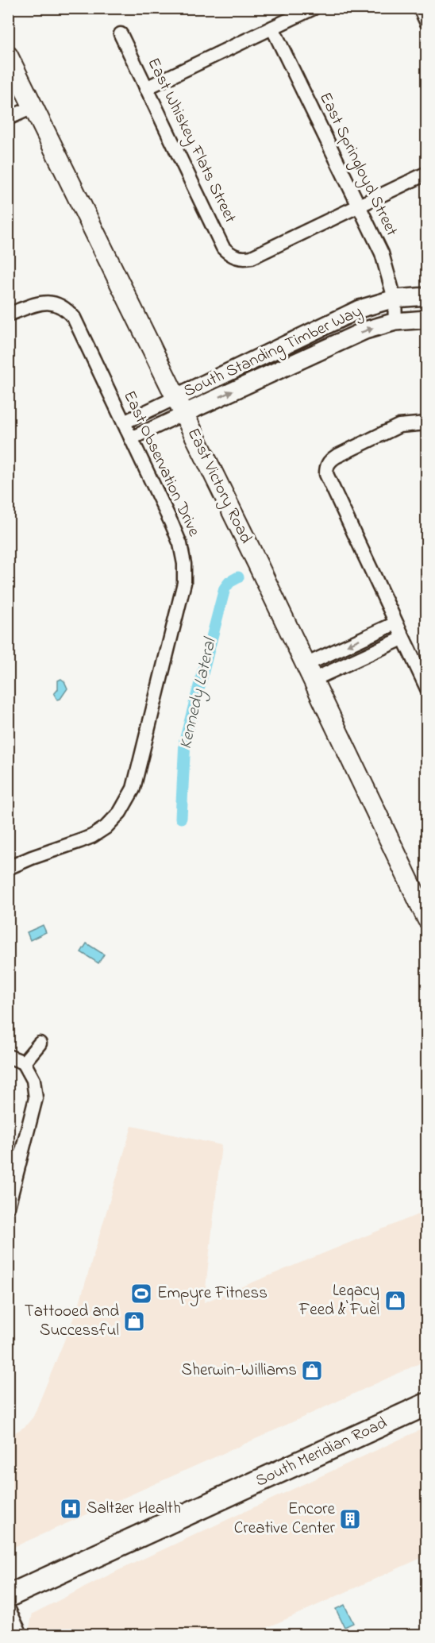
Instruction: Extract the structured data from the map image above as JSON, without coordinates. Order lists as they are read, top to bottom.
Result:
{
  "streets": {
    "main road": ["East Victory Road", "South Meridian Road"],
    "street": [
      "East Whiskey Flats Street",
      "East Springloyd Street",
      "South Standing Timber Way",
      "East Observation Drive"
    ]
  },
  "crossings": [
    ["East Whiskey Flats Street", "East Springloyd Street"],
    ["East Springloyd Street", "South Standing Timber Way"],
    ["South Standing Timber Way", "East Observation Drive"],
    ["South Standing Timber Way", "East Victory Road"]
  ],
  "water": ["Kennedy Lateral"],
  "places": {
    "sports": ["Empyre Fitness"],
    "shop": ["Legacy Feed & Fuel", "Tattooed and Successful", "Sherwin-Williams"],
    "hospital": ["Saltzer Health"],
    "building": ["Encore Creative Center"]
  }
}
